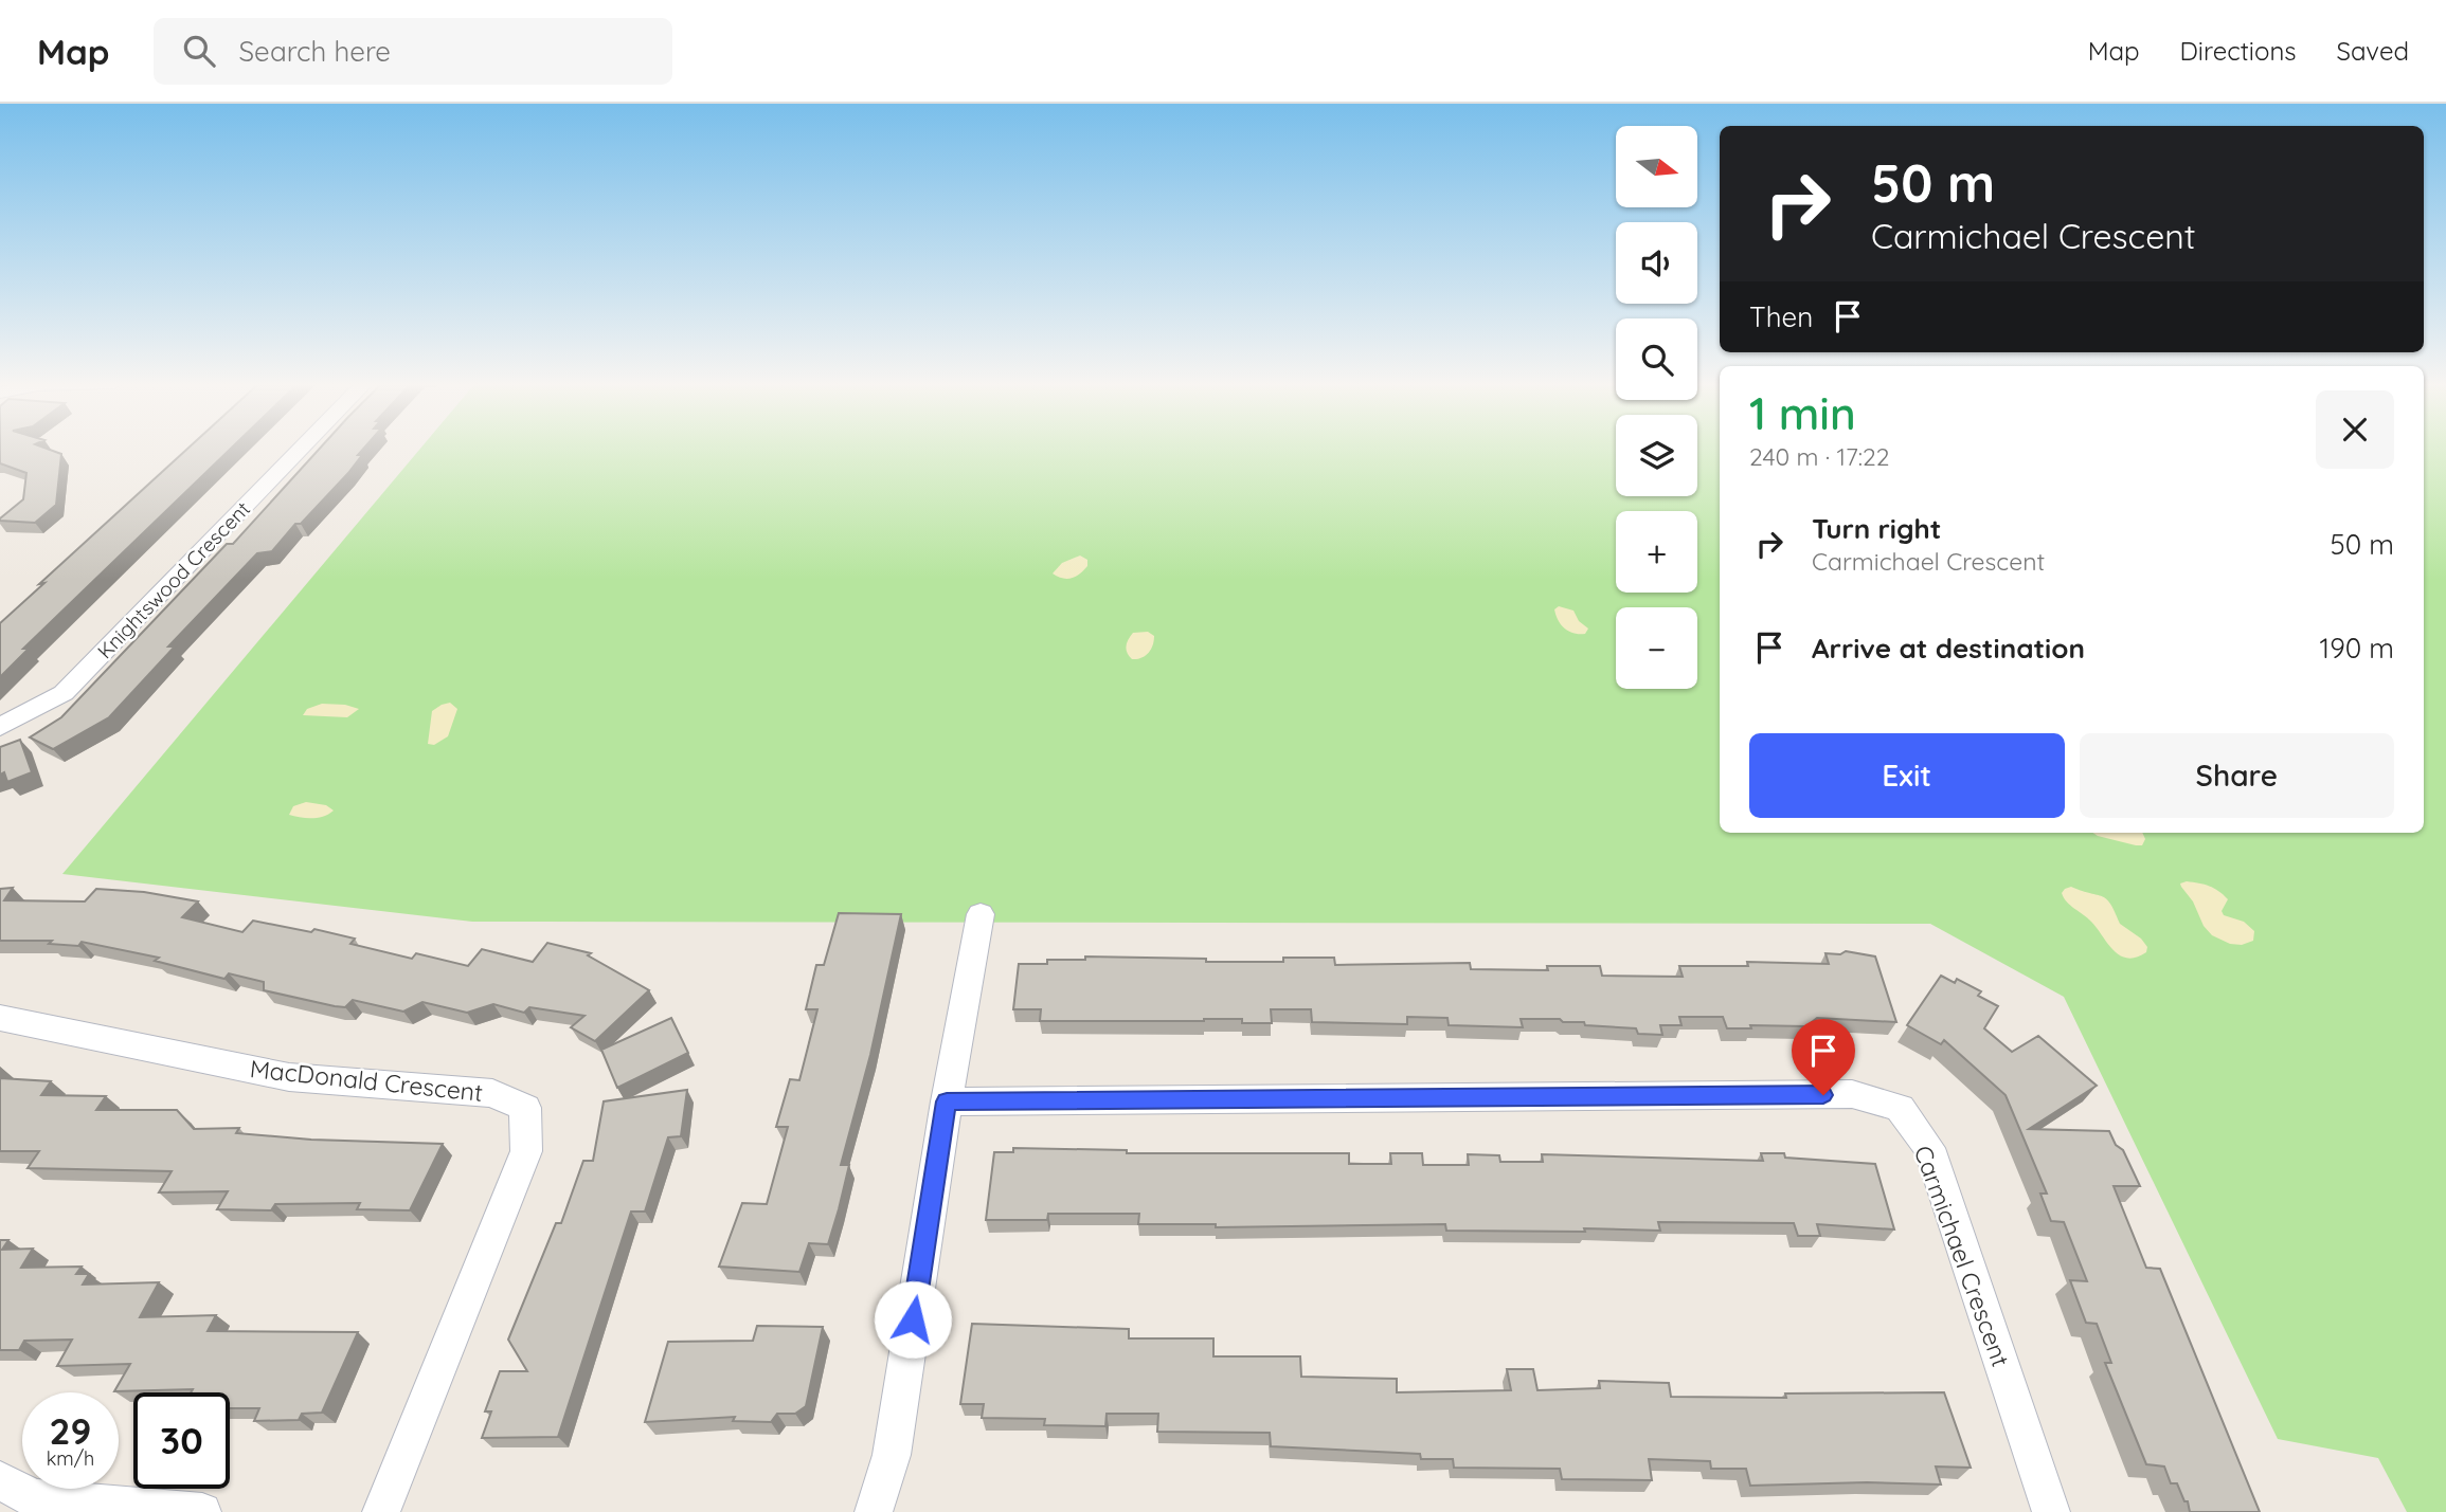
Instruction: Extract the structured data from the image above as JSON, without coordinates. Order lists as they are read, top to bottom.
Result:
{
  "streets": {
    "street": ["Knightswood Crescent", "MacDonald Crescent", "Carmichael Crescent"]
  },
  "north": "right",
  "page": {
    "header": "Map",
    "search": "Search here",
    "nav": ["Map", "Directions", "Saved"],
    "map_buttons": ["+", "−"],
    "turn": ["50 m", "Carmichael Crescent"],
    "then": "Then",
    "heading": ["1 min", "240 m · 17:22"],
    "list": [
      {
        "name": "Turn right",
        "note": "Carmichael Crescent",
        "value": "50 m"
      },
      {
        "name": "Arrive at destination",
        "value": "190 m"
      }
    ],
    "buttons": ["Exit", "Share"],
    "speed": "29 km/h",
    "limit": "30"
  }
}
